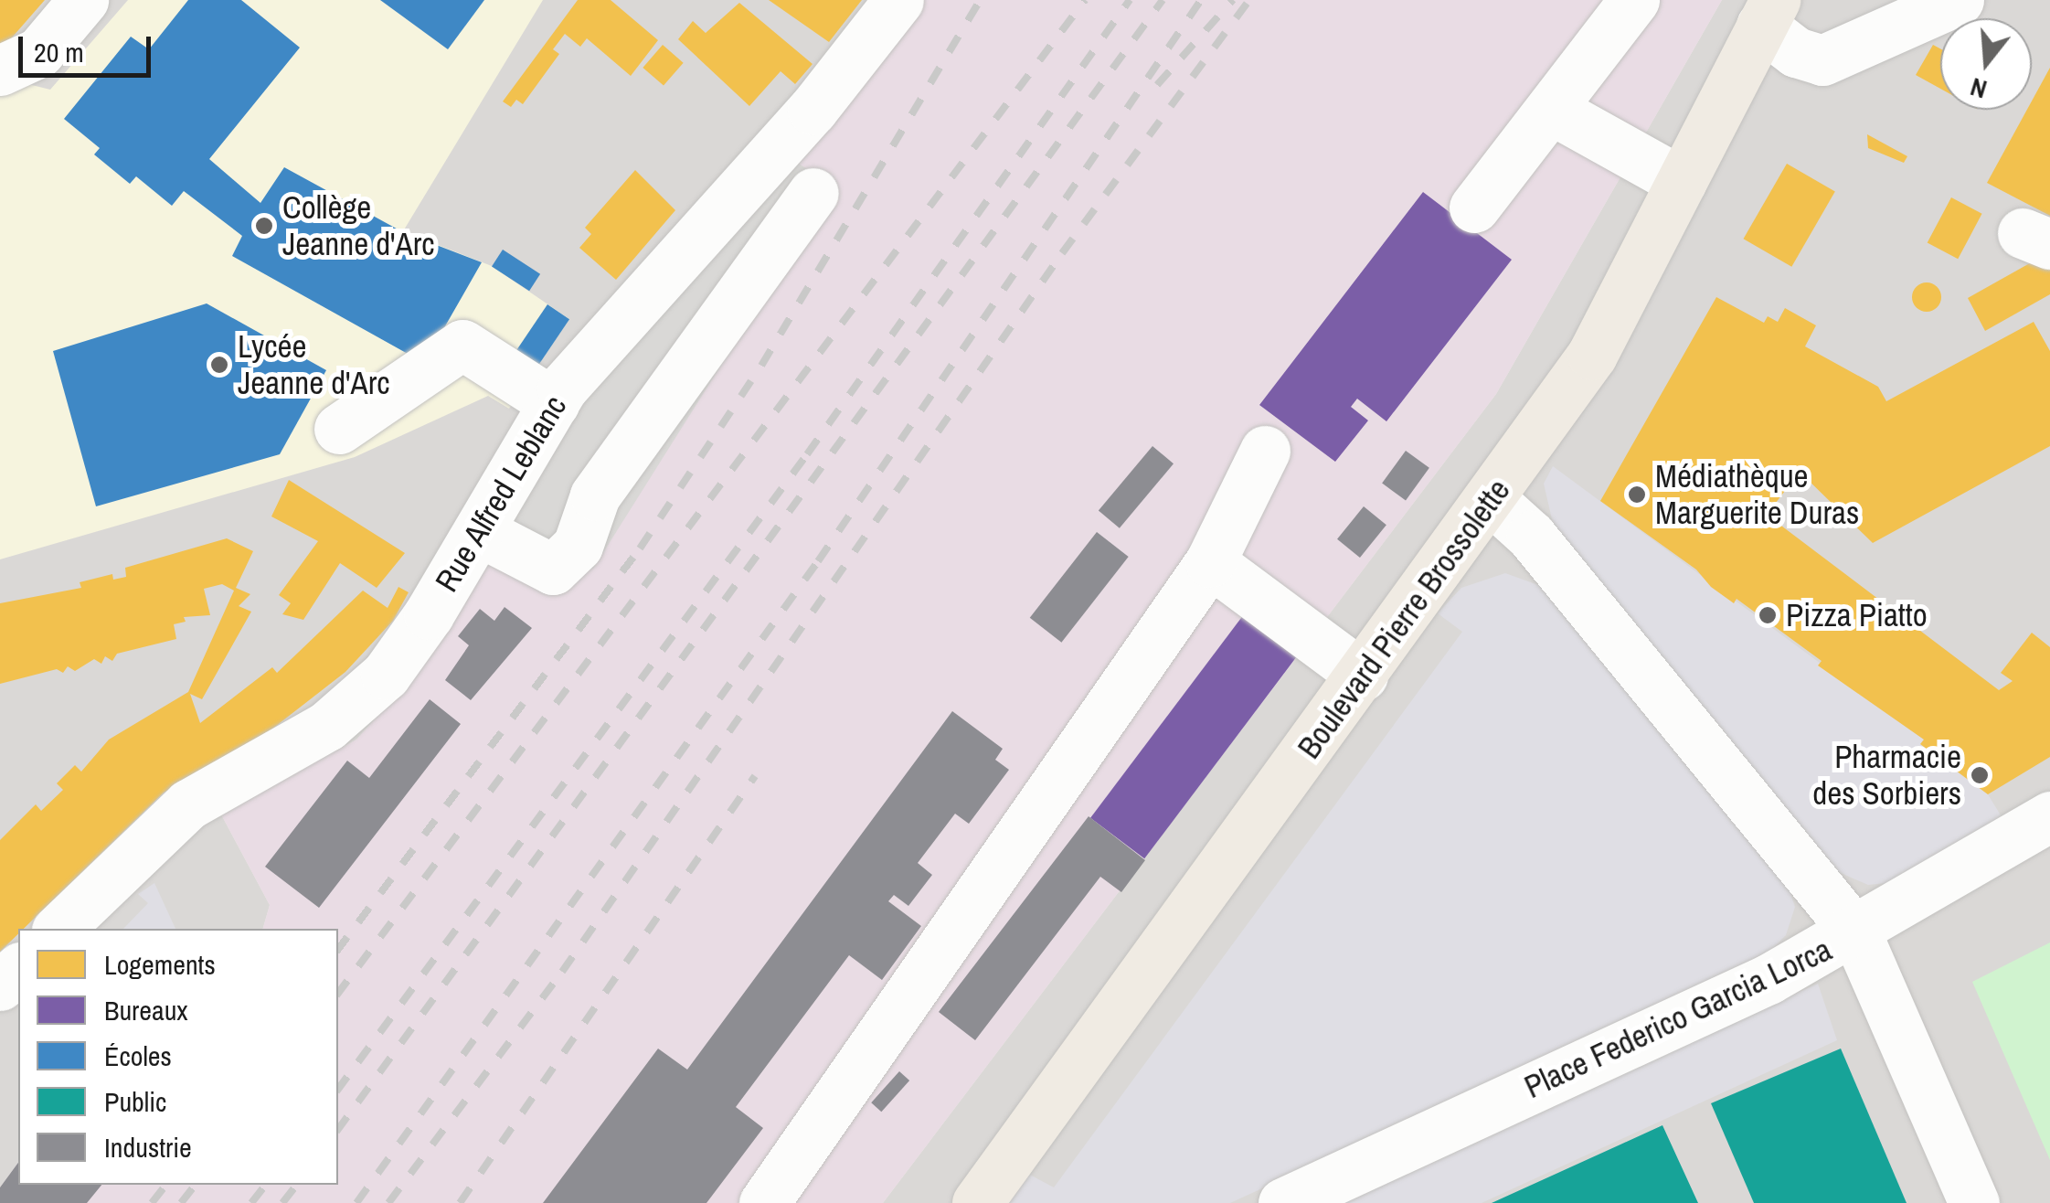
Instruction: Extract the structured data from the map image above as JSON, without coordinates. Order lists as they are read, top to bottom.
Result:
{
  "streets": {
    "main road": ["Boulevard Pierre Brossolette"],
    "street": ["Rue Alfred Leblanc", "Place Federico Garcia Lorca"]
  },
  "crossings": [
    ["Boulevard Pierre Brossolette", "Place Federico Garcia Lorca"]
  ],
  "places": [
    "Collège Jeanne d'Arc",
    "Lycée Jeanne d'Arc",
    "Médiathèque Marguerite Duras",
    "Pizza Piatto",
    "Pharmacie des Sorbiers"
  ],
  "legend": [
    "Logements",
    "Bureaux",
    "Écoles",
    "Public",
    "Industrie"
  ],
  "scale_bar": "20 m",
  "north": "bottom"
}
